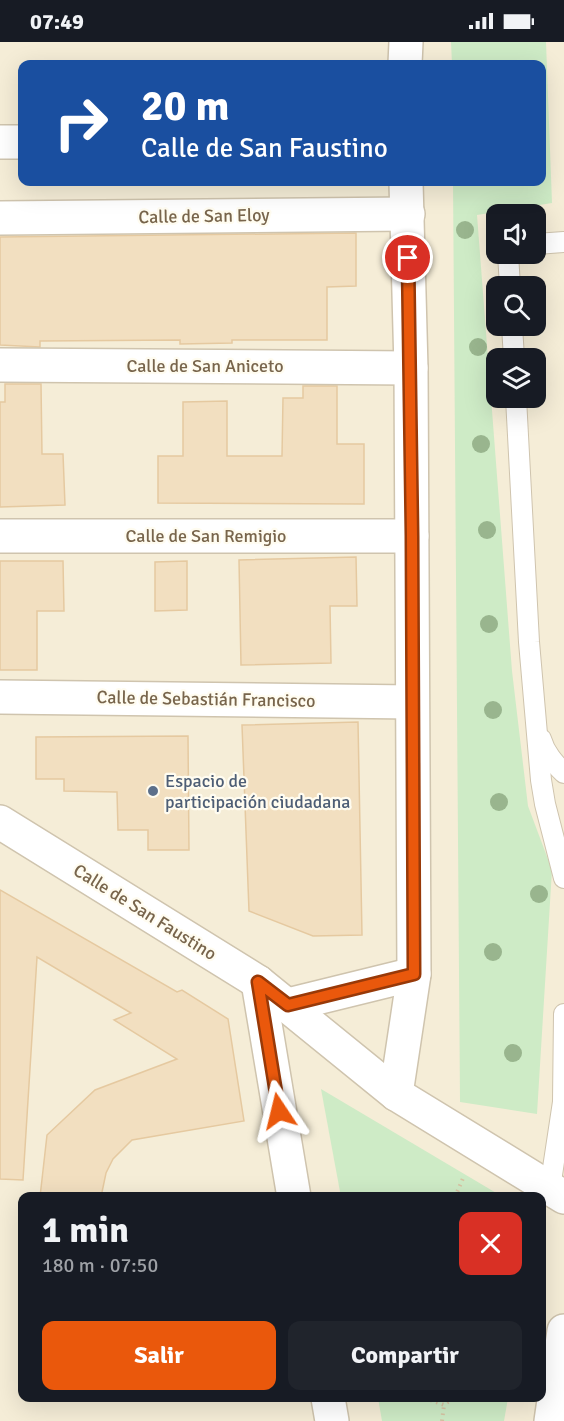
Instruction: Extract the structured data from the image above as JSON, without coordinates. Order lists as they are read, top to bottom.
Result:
{
  "streets": {
    "street": [
      "Calle de San Eloy",
      "Calle de San Aniceto",
      "Calle de San Remigio",
      "Calle de Sebastián Francisco",
      "Calle de San Faustino"
    ]
  },
  "places": ["Espacio de participación ciudadana"],
  "page": {
    "status": "07:49",
    "turn": ["20 m", "Calle de San Faustino"],
    "heading": ["1 min", "180 m · 07:50"],
    "buttons": ["Salir", "Compartir"]
  }
}
